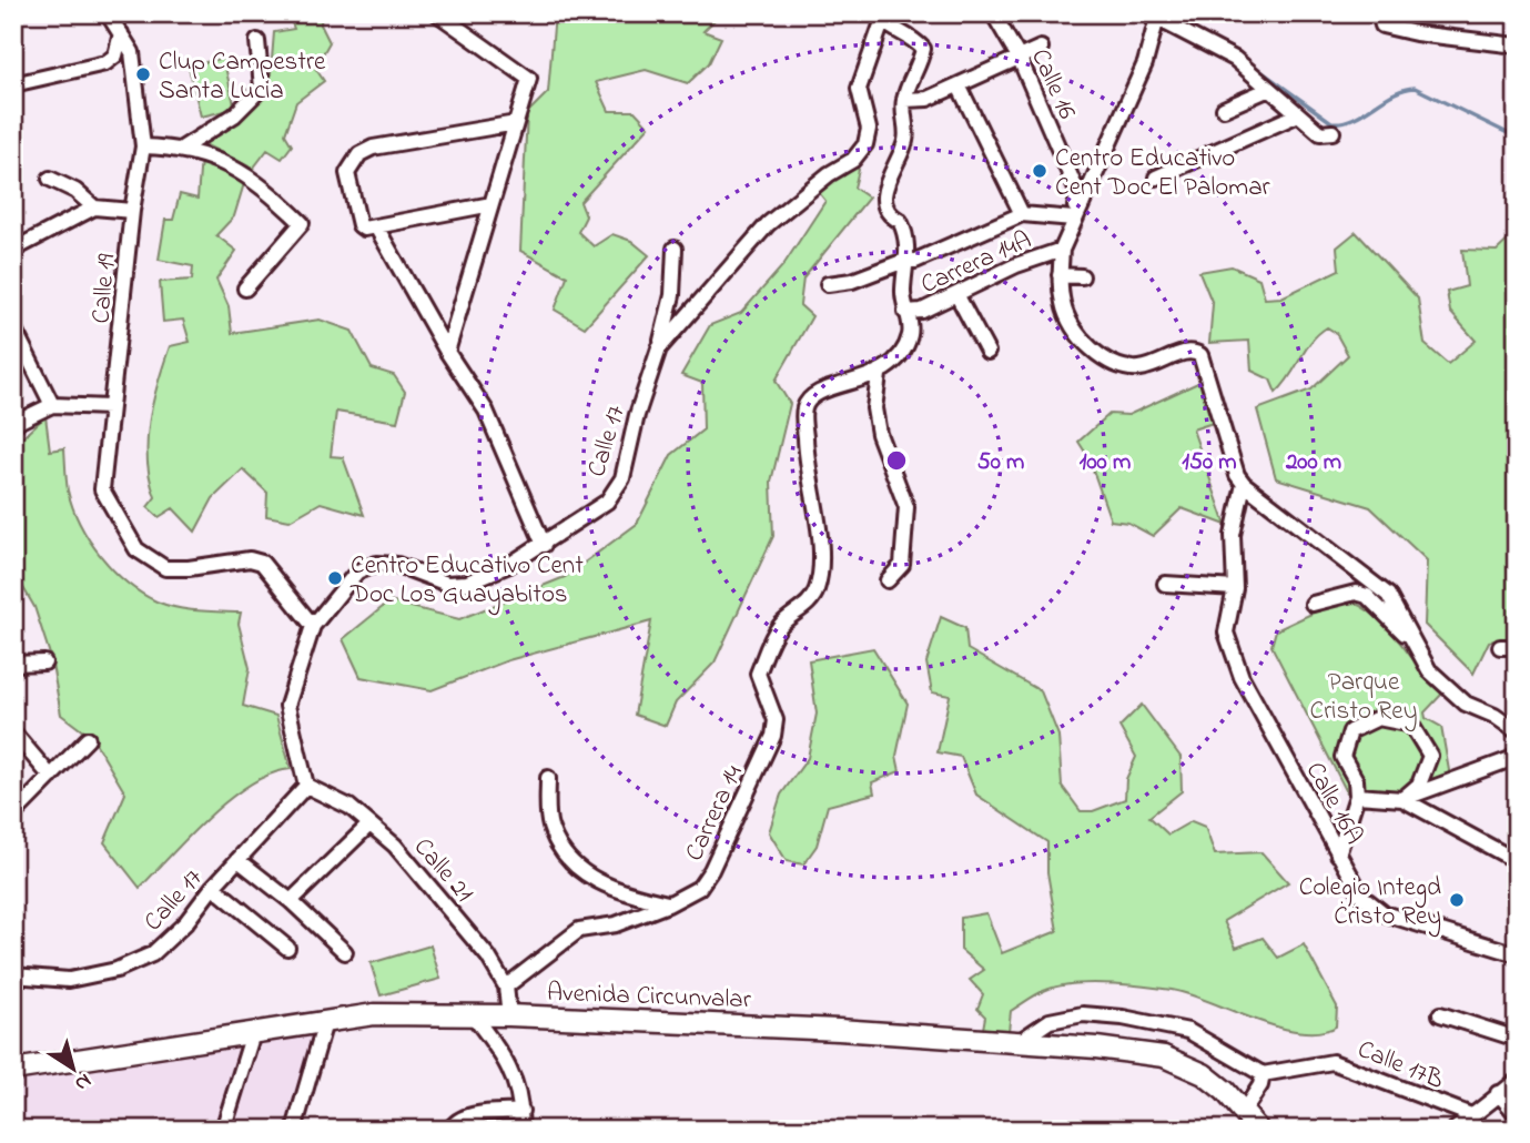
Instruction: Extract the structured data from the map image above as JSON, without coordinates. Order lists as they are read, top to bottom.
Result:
{
  "streets": {
    "main road": ["Avenida Circunvalar"],
    "street": [
      "Calle 16",
      "Carrera 14A",
      "Calle 19",
      "Calle 17",
      "Calle 16A",
      "Carrera 14",
      "Calle 21",
      "Calle 17B"
    ]
  },
  "crossings": [
    ["Carrera 14A", "Calle 17"],
    ["Calle 19", "Calle 17"],
    ["Calle 17", "Carrera 14"],
    ["Calle 17", "Calle 21"],
    ["Carrera 14", "Calle 21"],
    ["Calle 21", "Avenida Circunvalar"]
  ],
  "parks": ["Parque Cristo Rey"],
  "places": [
    "Clup Campestre Santa Lucia",
    "Centro Educativo Cent Doc El Palomar",
    "Centro Educativo Cent Doc Los Guayabitos",
    "Colegio Integd Cristo Rey"
  ],
  "north": "bottom right",
  "rings": [
    "50 m",
    "100 m",
    "150 m",
    "200 m"
  ]
}
